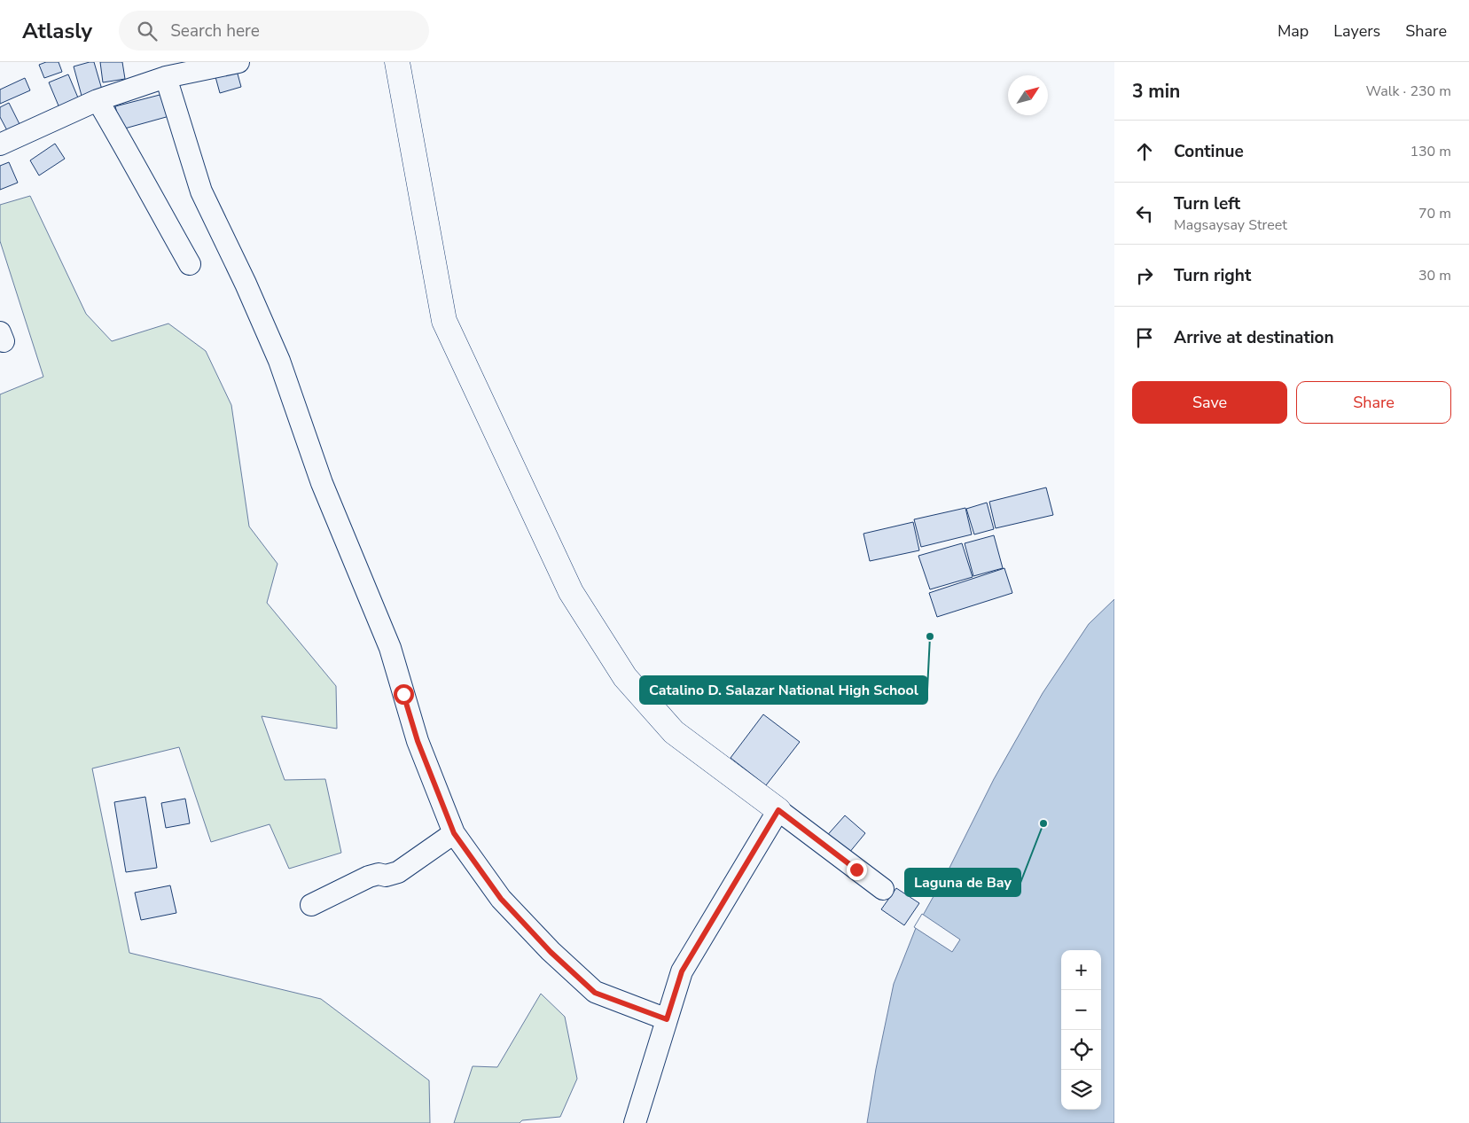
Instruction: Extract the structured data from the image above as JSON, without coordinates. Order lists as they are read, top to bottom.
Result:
{
  "places": ["Catalino D. Salazar National High School", "Laguna de Bay"],
  "north": "top right",
  "page": {
    "header": "Atlasly",
    "search": "Search here",
    "nav": ["Map", "Layers", "Share"],
    "heading": ["3 min", "Walk · 230 m"],
    "list": [
      ["Continue", "130 m"],
      ["Turn left", "Magsaysay Street", "70 m"],
      ["Turn right", "30 m"],
      "Arrive at destination"
    ],
    "buttons": ["Save", "Share"],
    "map_buttons": ["+", "−"]
  }
}
